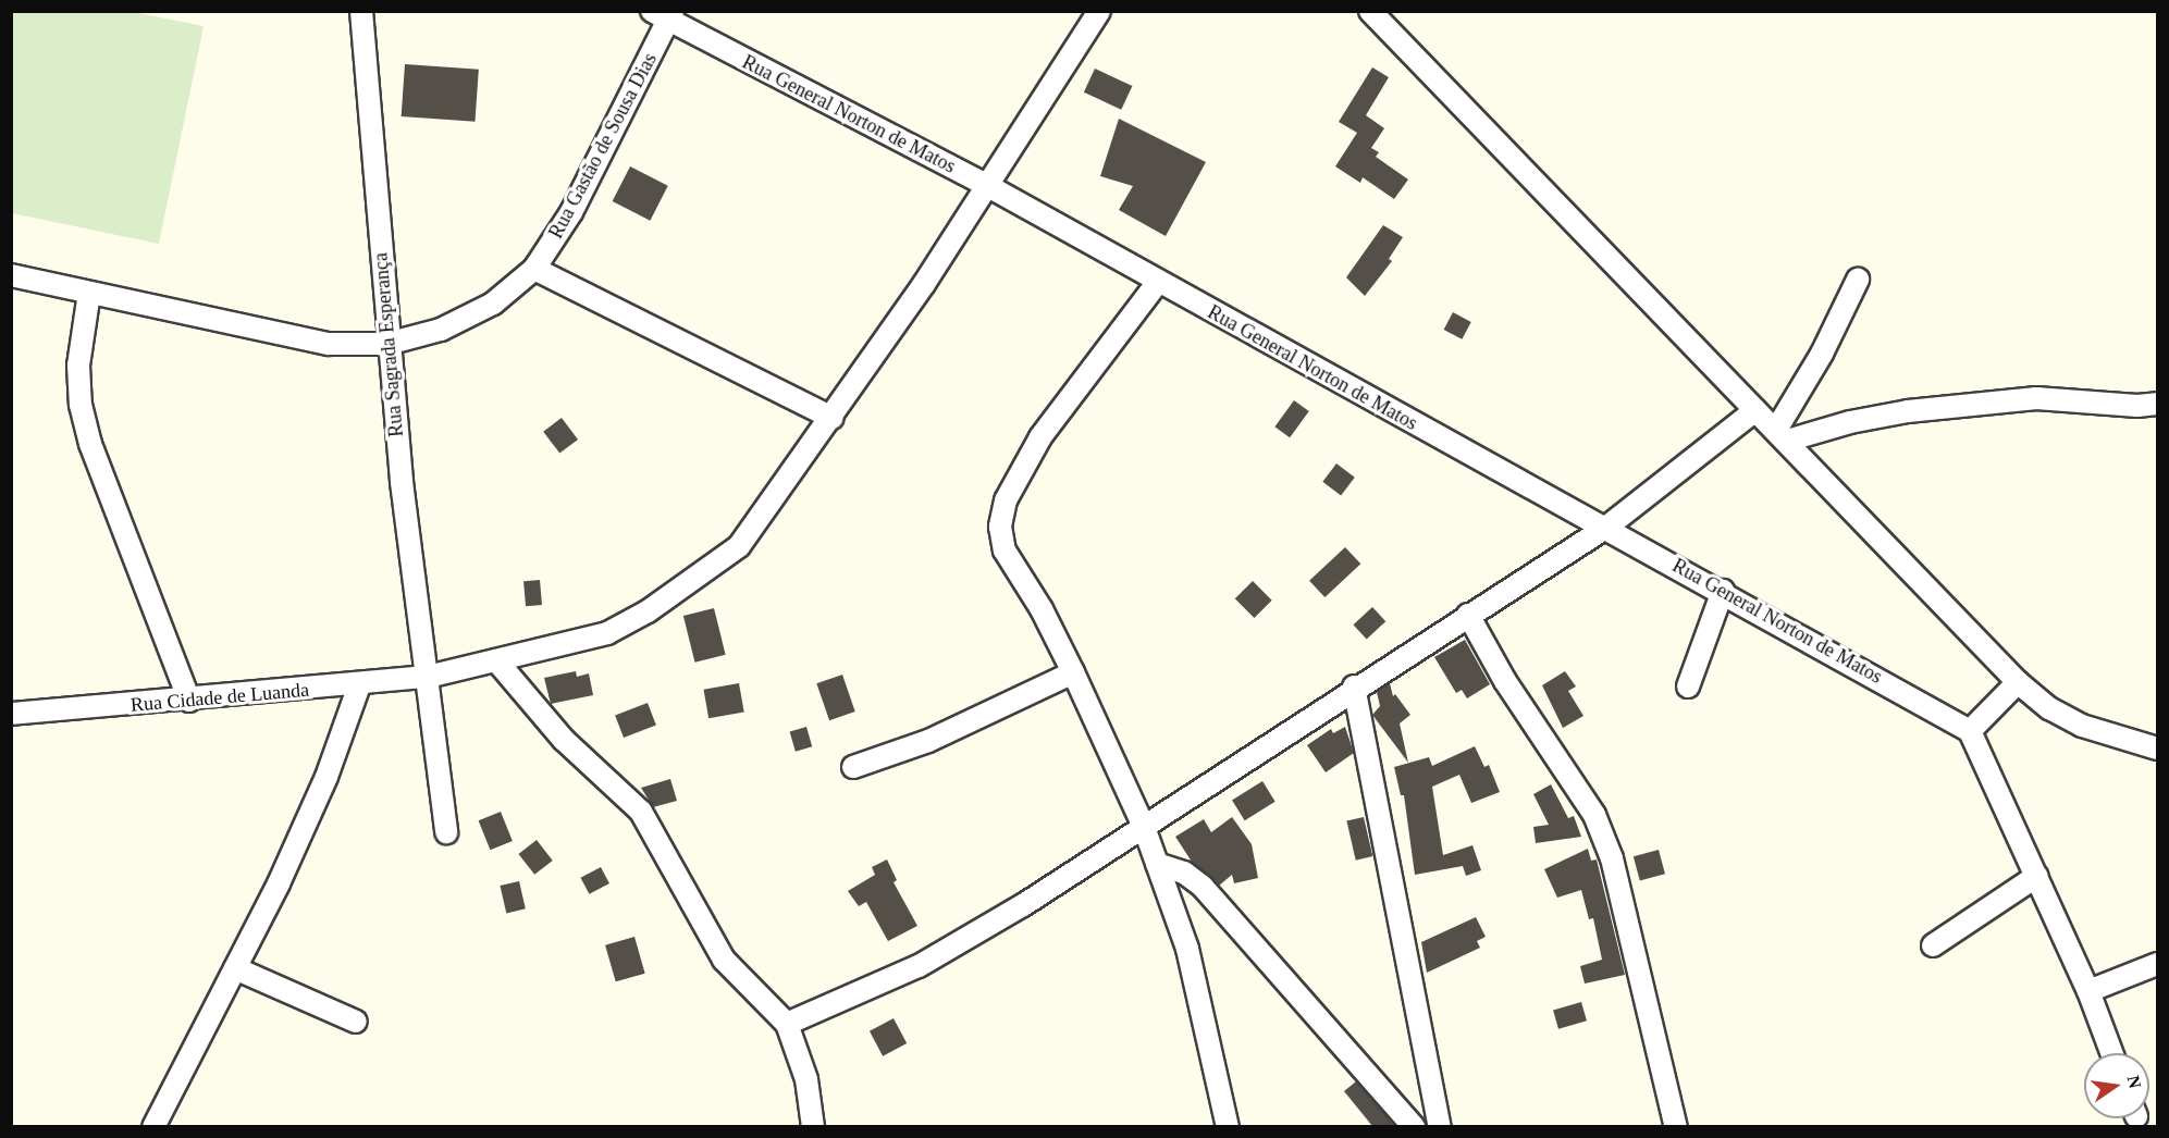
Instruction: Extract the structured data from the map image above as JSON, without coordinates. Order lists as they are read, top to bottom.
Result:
{
  "streets": {
    "street": [
      "Rua General Norton de Matos",
      "Rua Gastão de Sousa Dias",
      "Rua Sagrada Esperança",
      "Rua Cidade de Luanda"
    ]
  },
  "crossings": [
    ["Rua General Norton de Matos", "Rua Gastão de Sousa Dias"],
    ["Rua General Norton de Matos", "Rua Cidade de Luanda"],
    ["Rua Gastão de Sousa Dias", "Rua Sagrada Esperança"],
    ["Rua Sagrada Esperança", "Rua Cidade de Luanda"]
  ],
  "north": "right"
}
